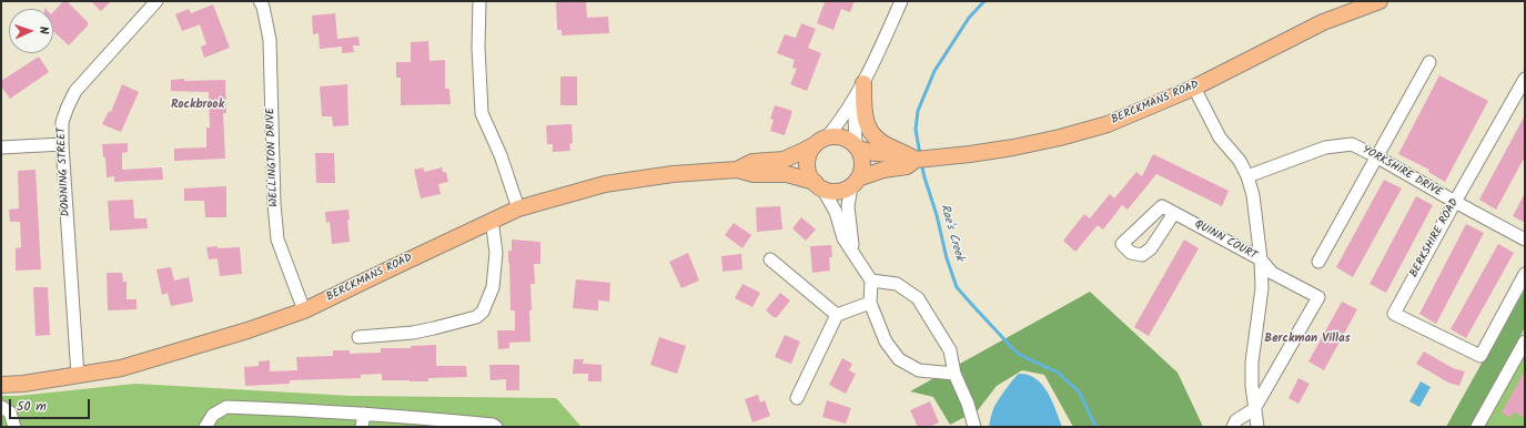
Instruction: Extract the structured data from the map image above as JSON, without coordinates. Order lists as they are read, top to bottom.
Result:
{
  "streets": {
    "main road": ["BERCKMANS ROAD"],
    "street": [
      "WELLINGTON DRIVE",
      "DOWNING STREET",
      "YORKSHIRE DRIVE",
      "BERKSHIRE ROAD",
      "QUINN COURT"
    ]
  },
  "crossings": [
    ["BERCKMANS ROAD", "WELLINGTON DRIVE"],
    ["BERCKMANS ROAD", "DOWNING STREET"],
    ["YORKSHIRE DRIVE", "BERKSHIRE ROAD"]
  ],
  "districts": ["Rockbrook", "Berckman Villas"],
  "water": ["Rae's Creek"],
  "scale_bar": "50 m",
  "north": "right"
}
